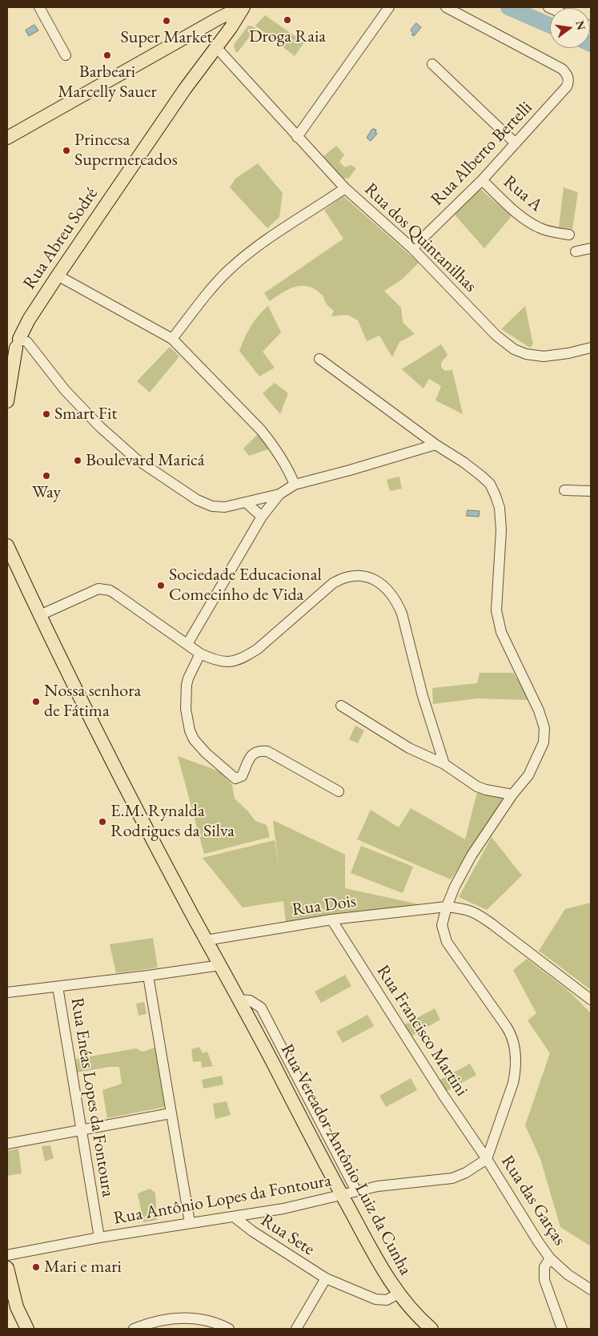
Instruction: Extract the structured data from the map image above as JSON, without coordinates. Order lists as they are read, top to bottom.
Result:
{
  "streets": {
    "main road": ["Rua Abreu Sodré", "Rua Vereador Antônio Luiz da Cunha"],
    "street": [
      "Rua Alberto Bertelli",
      "Rua A",
      "Rua dos Quintanilhas",
      "Rua Dois",
      "Rua Francisco Martini",
      "Rua Enéas Lopes da Fontoura",
      "Rua Antônio Lopes da Fontoura",
      "Rua das Garças",
      "Rua Sete"
    ]
  },
  "crossings": [
    ["Rua Alberto Bertelli", "Rua A"],
    ["Rua Alberto Bertelli", "Rua dos Quintanilhas"],
    ["Rua Dois", "Rua Francisco Martini"],
    ["Rua Dois", "Rua Vereador Antônio Luiz da Cunha"],
    ["Rua Francisco Martini", "Rua Antônio Lopes da Fontoura"],
    ["Rua Francisco Martini", "Rua das Garças"],
    ["Rua Enéas Lopes da Fontoura", "Rua Antônio Lopes da Fontoura"],
    ["Rua Vereador Antônio Luiz da Cunha", "Rua Antônio Lopes da Fontoura"],
    ["Rua Vereador Antônio Luiz da Cunha", "Rua Sete"],
    ["Rua Antônio Lopes da Fontoura", "Rua das Garças"],
    ["Rua Antônio Lopes da Fontoura", "Rua Sete"]
  ],
  "places": [
    "Droga Raia",
    "Super Market",
    "Barbeari Marcelly Sauer",
    "Princesa Supermercados",
    "Smart Fit",
    "Boulevard Maricá",
    "Way",
    "Sociedade Educacional Comecinho de Vida",
    "Nossa senhora de Fátima",
    "E.M. Rynalda Rodrigues da Silva",
    "Mari e mari"
  ],
  "north": "right"
}
